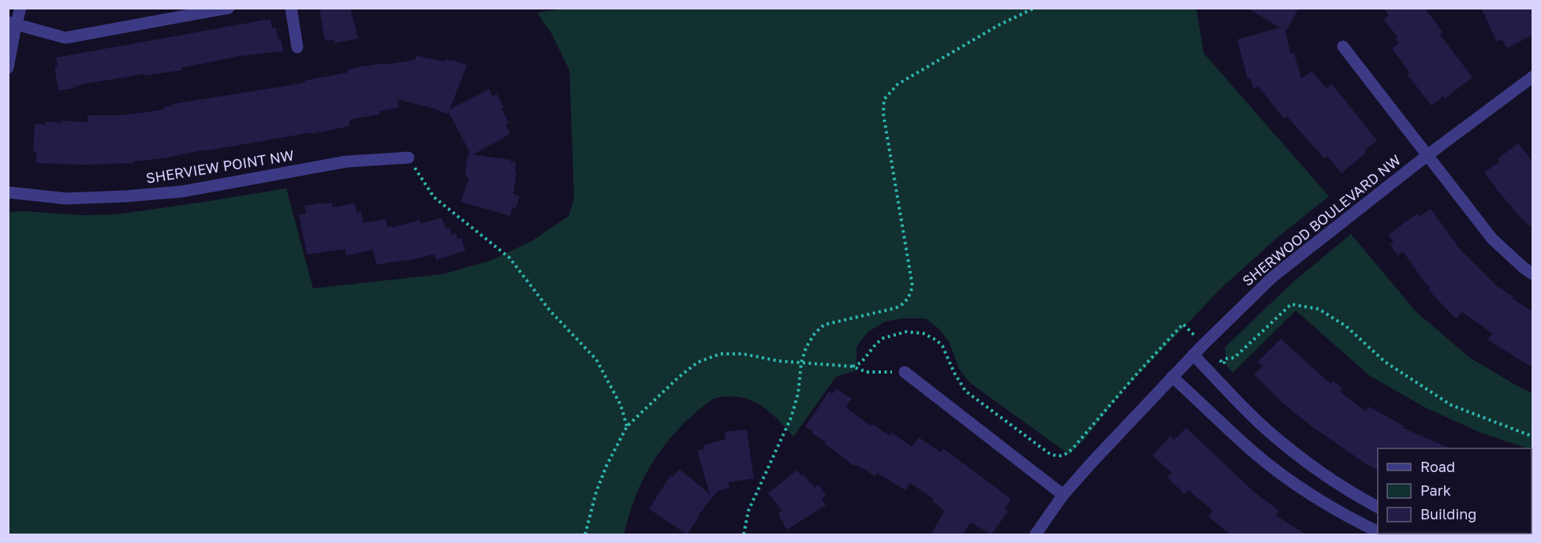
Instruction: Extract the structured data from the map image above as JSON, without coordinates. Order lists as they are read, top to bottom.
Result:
{
  "streets": {
    "street": ["SHERVIEW POINT NW", "SHERWOOD BOULEVARD NW"]
  },
  "legend": ["Road", "Park", "Building"]
}
